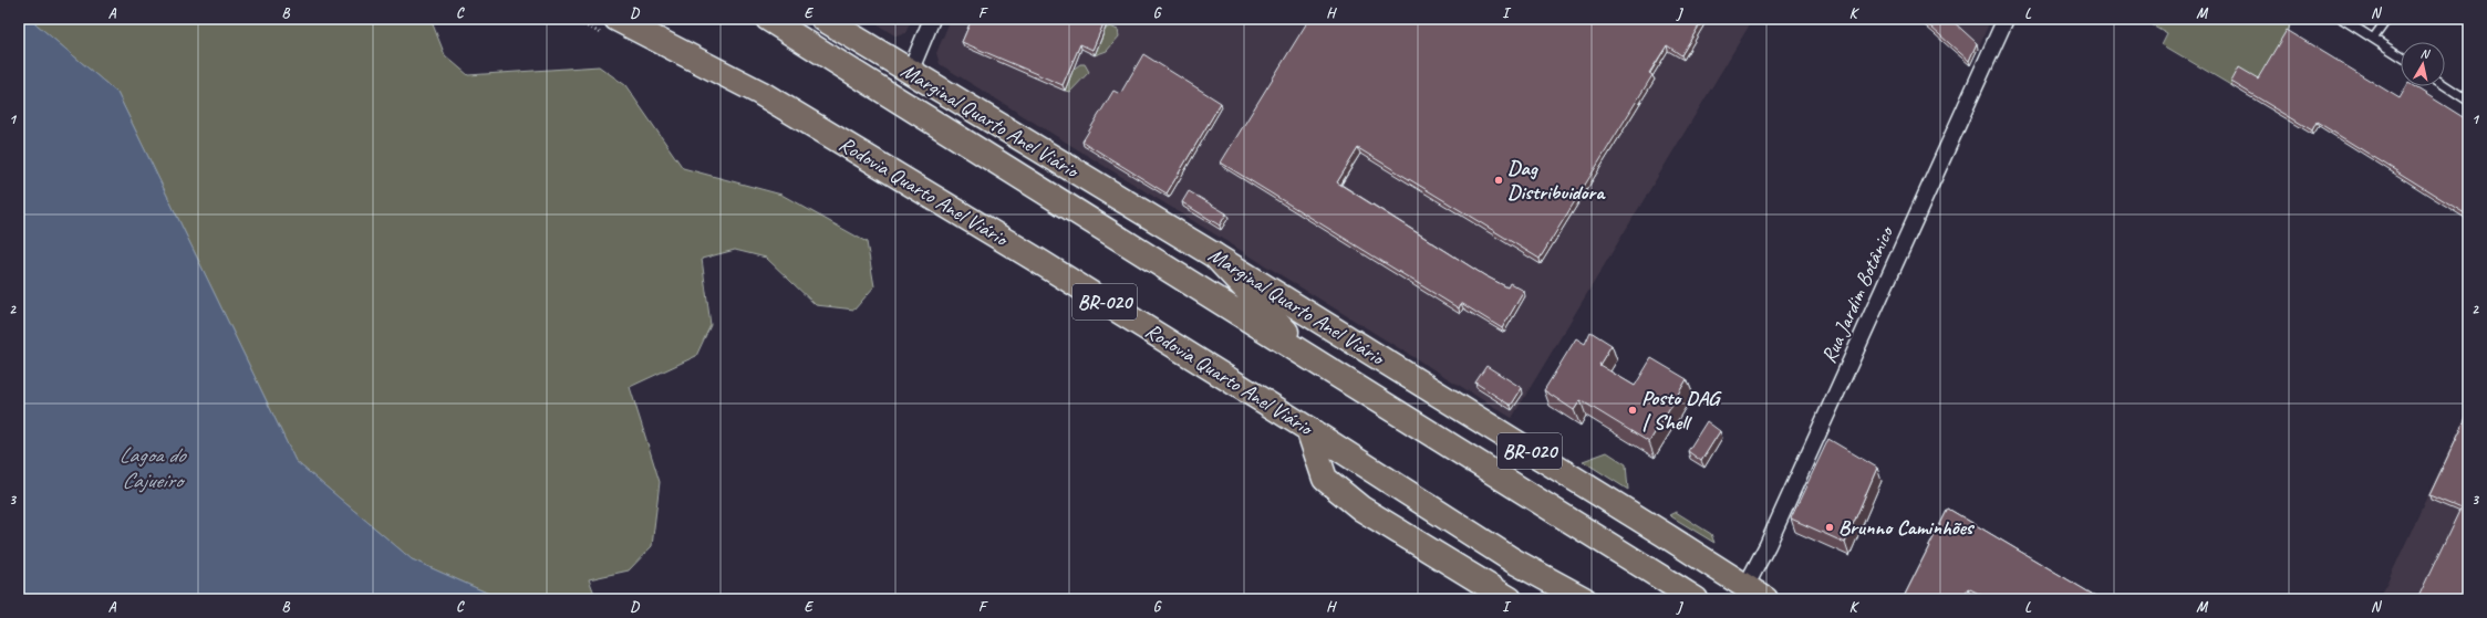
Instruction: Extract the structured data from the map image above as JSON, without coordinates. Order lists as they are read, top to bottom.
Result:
{
  "streets": {
    "main road": ["Marginal Quarto Anel Viário", "Rodovia Quarto Anel Viário", "BR-020"],
    "street": ["Rua Jardim Botânico"]
  },
  "crossings": [
    ["Marginal Quarto Anel Viário", "Rua Jardim Botânico"]
  ],
  "water": ["Lagoa do Cajueiro"],
  "places": ["Dag Distribuidora", "Posto DAG | Shell", "Brunno Caminhões"],
  "north": "top",
  "grid": {
    "columns": [
      "A",
      "B",
      "C",
      "D",
      "E",
      "F",
      "G",
      "H",
      "I",
      "J",
      "K",
      "L",
      "M",
      "N"
    ],
    "rows": ["1", "2", "3"]
  }
}
